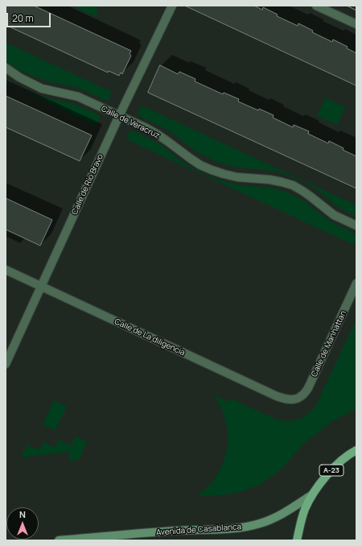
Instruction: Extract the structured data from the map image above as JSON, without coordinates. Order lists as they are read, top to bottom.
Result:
{
  "streets": {
    "main road": ["A-23", "Avenida de Casablanca"],
    "street": [
      "Calle de Veracruz",
      "Calle de Río Bravo",
      "Calle de La diligencia",
      "Calle de Manhattan"
    ]
  },
  "crossings": [
    ["Calle de Veracruz", "Calle de Río Bravo"],
    ["Calle de Río Bravo", "Calle de La diligencia"],
    ["Calle de La diligencia", "Calle de Manhattan"],
    ["A-23", "Avenida de Casablanca"]
  ],
  "scale_bar": "20 m",
  "north": "top"
}
